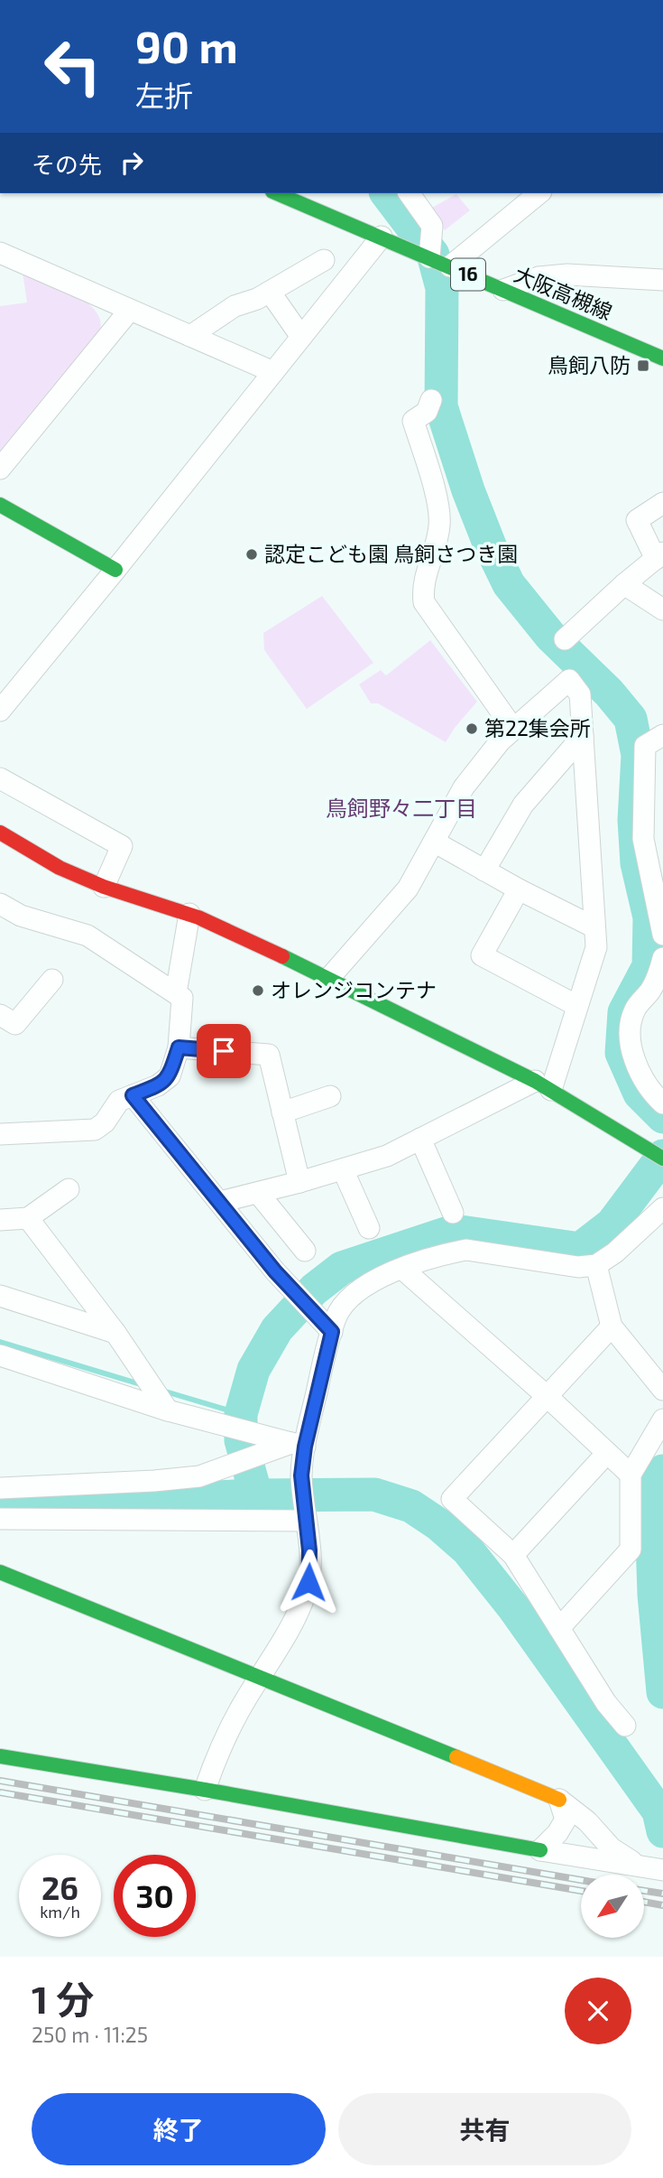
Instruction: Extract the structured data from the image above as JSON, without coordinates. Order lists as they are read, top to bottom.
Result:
{
  "streets": {
    "street": ["16", "大阪高槻線"]
  },
  "districts": ["鳥飼野々二丁目"],
  "places": {
    "transit": ["鳥飼八防"],
    "other": ["認定こども園 鳥飼さつき園", "第22集会所", "オレンジコンテナ"]
  },
  "north": "bottom left",
  "page": {
    "turn": ["90 m", "左折"],
    "then": "その先",
    "speed": "26 km/h",
    "limit": "30",
    "heading": ["1 分", "250 m · 11:25"],
    "buttons": ["終了", "共有"]
  }
}
